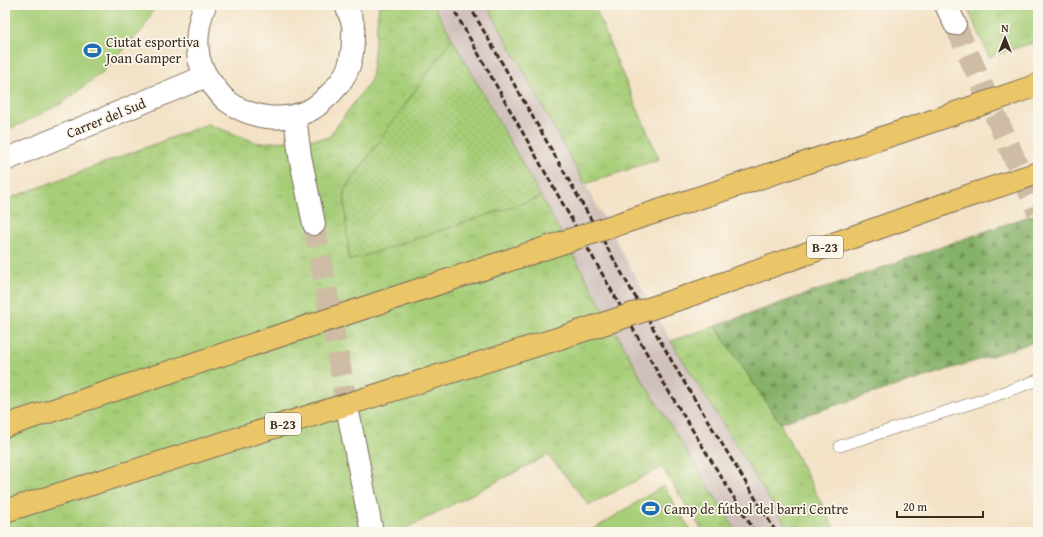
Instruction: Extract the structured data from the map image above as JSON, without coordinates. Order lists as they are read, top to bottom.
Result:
{
  "streets": {
    "highway": ["B-23"],
    "street": ["Carrer del Sud"]
  },
  "places": {
    "sports": ["Ciutat esportiva Joan Gamper", "Camp de fútbol del barri Centre"]
  },
  "scale_bar": "20 m",
  "north": "top"
}
